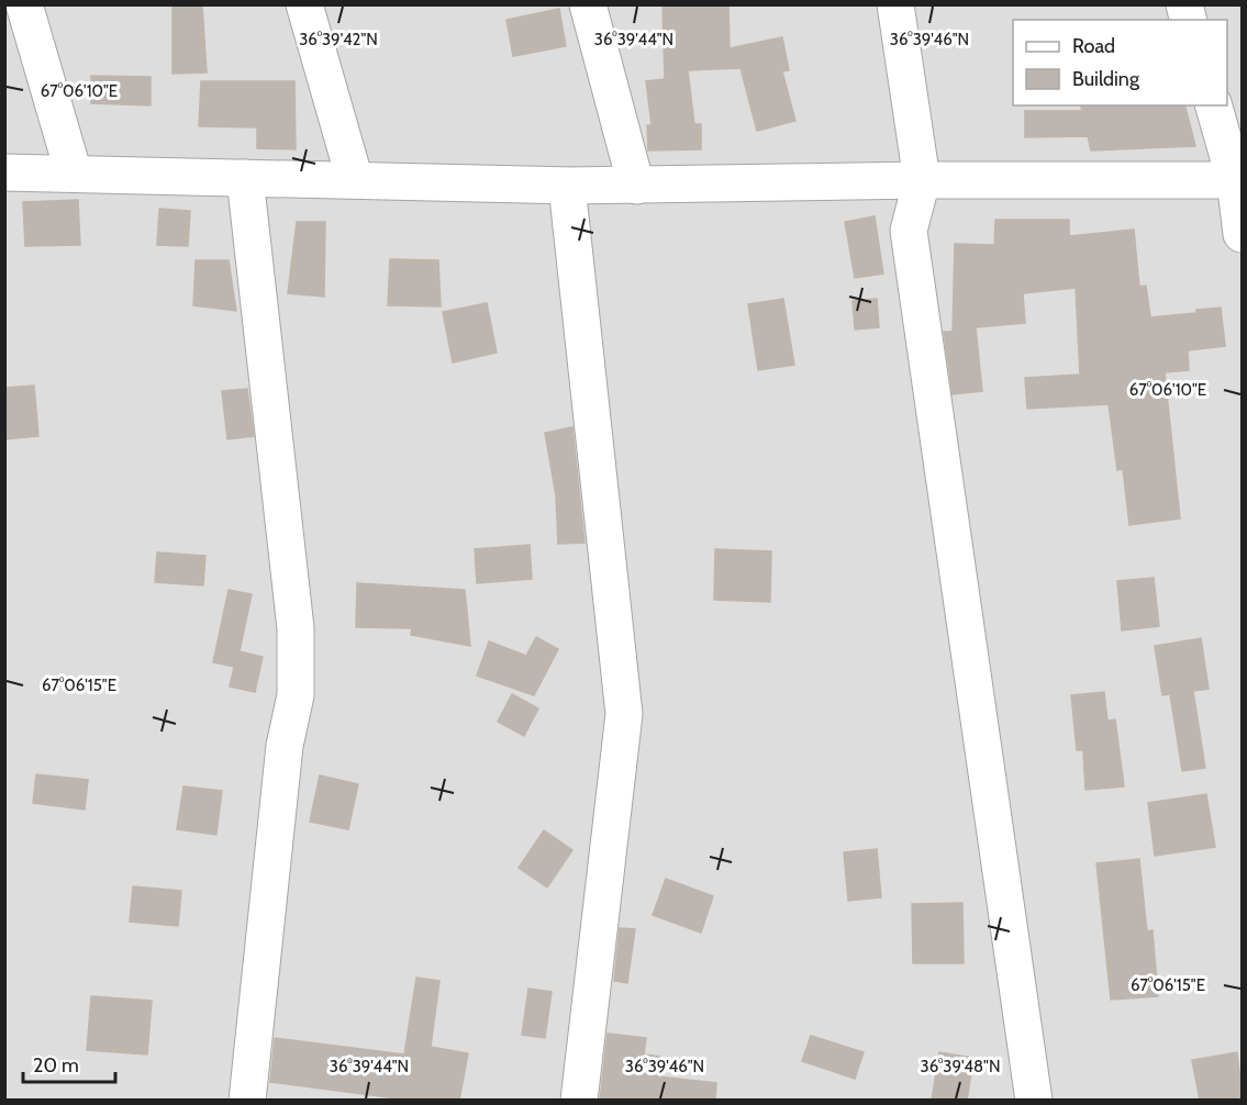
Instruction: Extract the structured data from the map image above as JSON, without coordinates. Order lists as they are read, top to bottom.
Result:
{
  "legend": ["Road", "Building"],
  "scale_bar": "20 m",
  "coordinates": [
    "36°39'42\"N",
    "36°39'44\"N",
    "36°39'46\"N",
    "67°06'10\"E",
    "67°06'15\"E",
    "36°39'48\"N"
  ]
}
